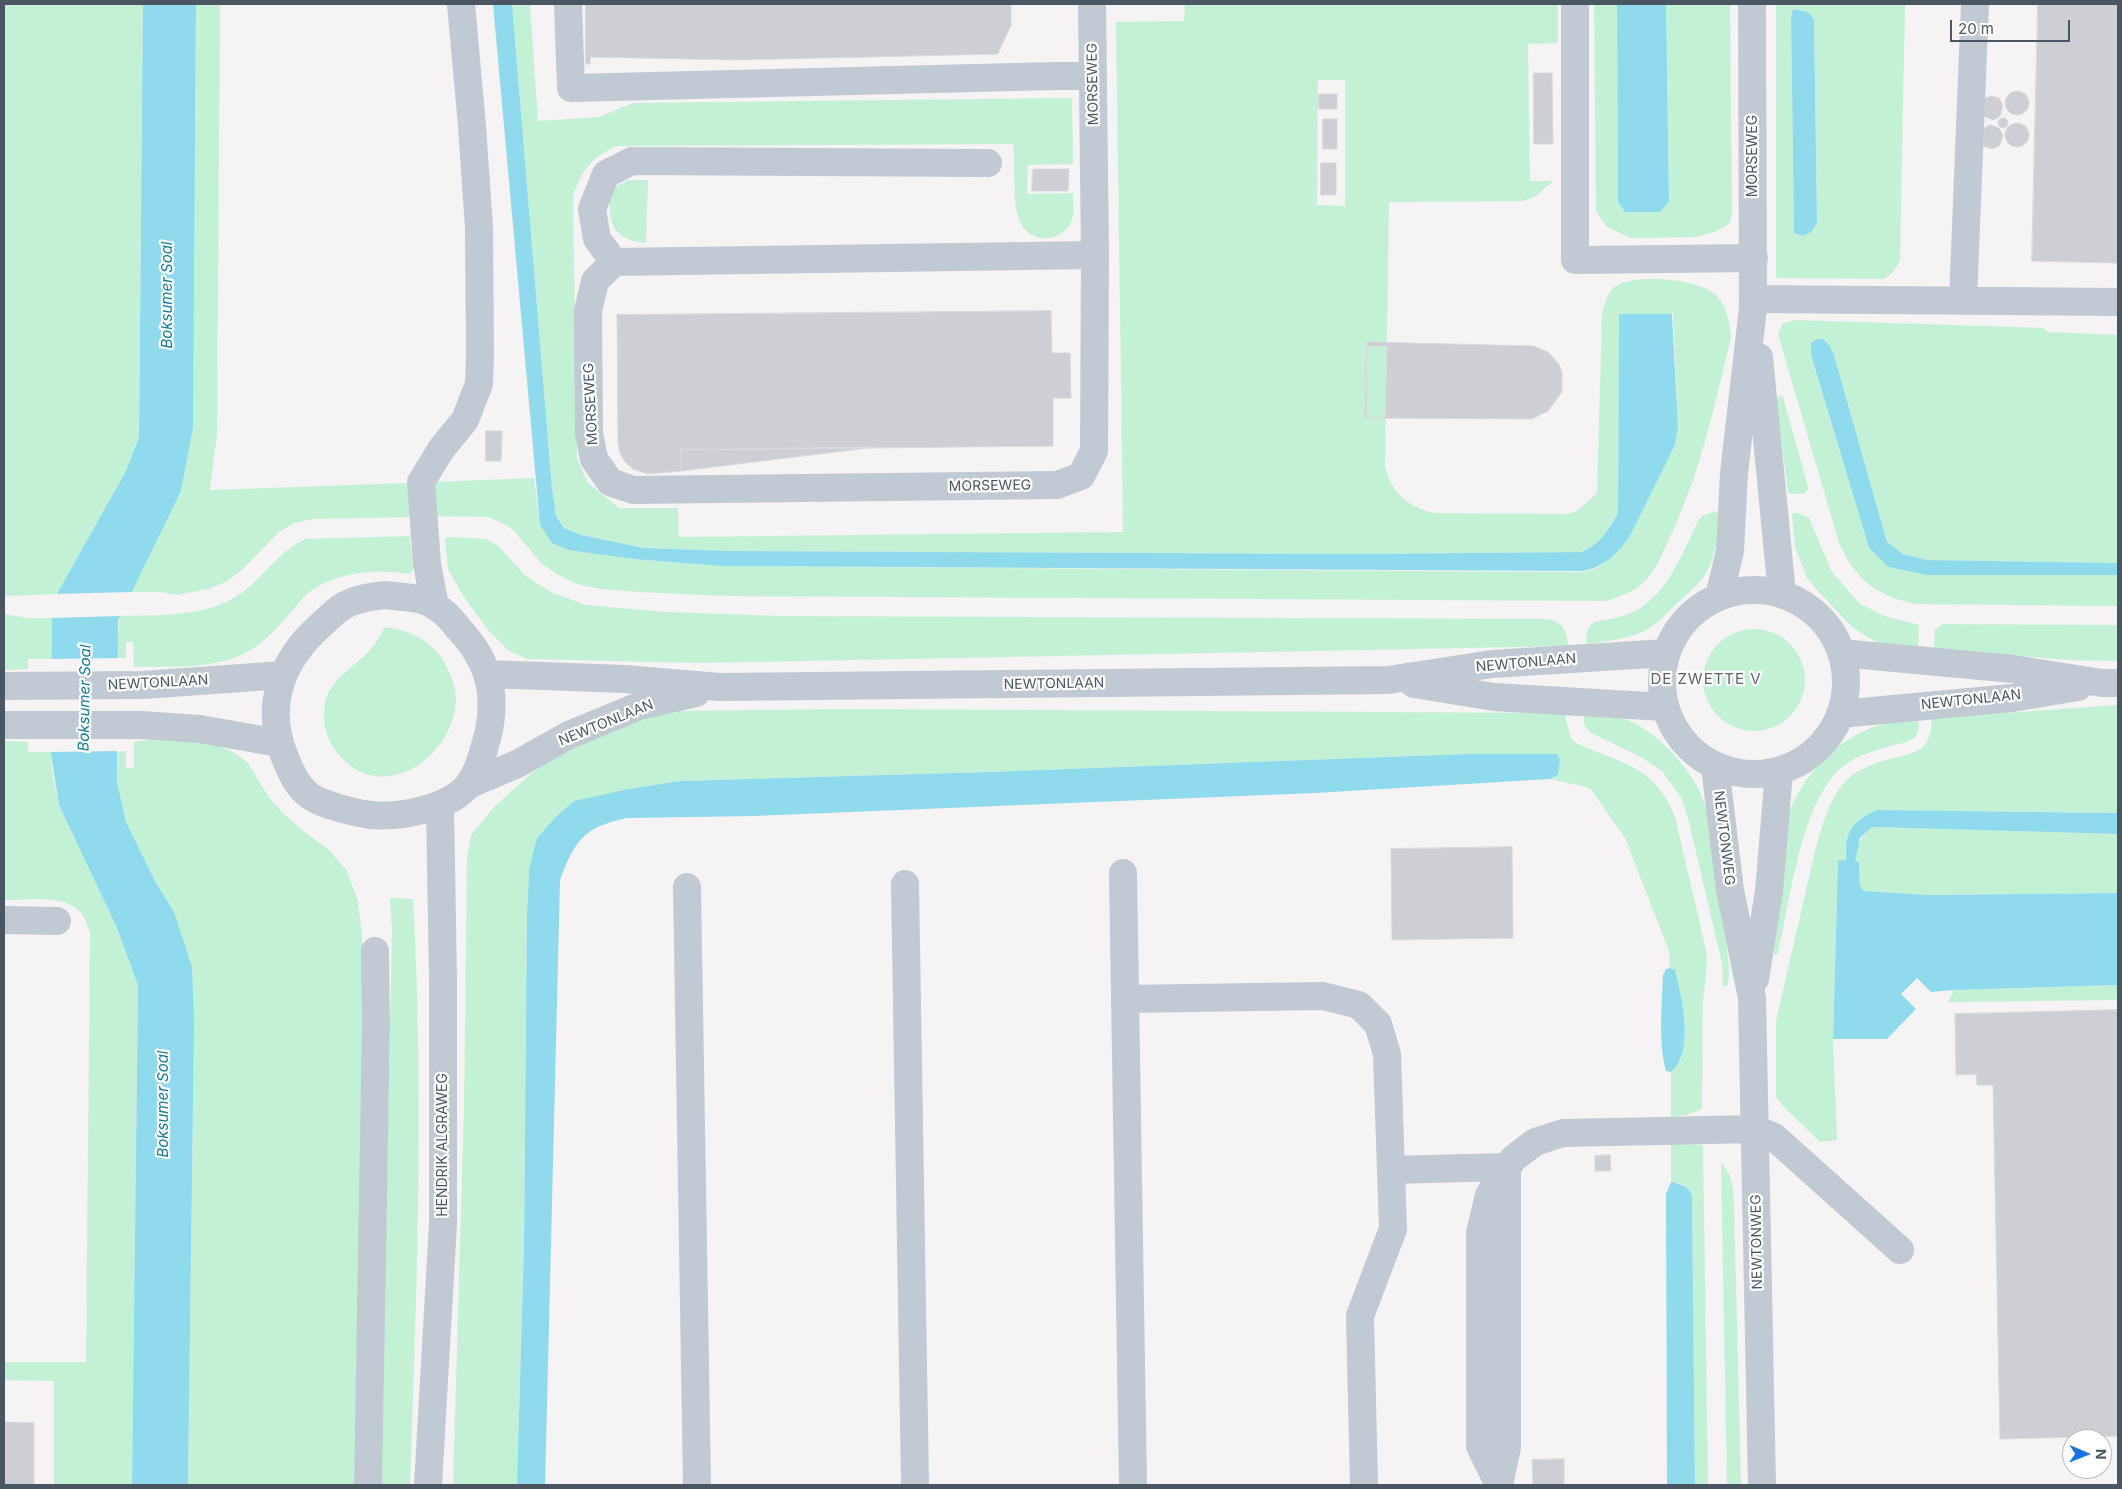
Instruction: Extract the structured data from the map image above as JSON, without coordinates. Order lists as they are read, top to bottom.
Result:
{
  "streets": {
    "street": [
      "MORSEWEG",
      "NEWTONLAAN",
      "NEWTONWEG",
      "HENDRIK ALGRAWEG"
    ]
  },
  "crossings": [
    ["NEWTONLAAN", "HENDRIK ALGRAWEG"]
  ],
  "districts": ["DE ZWETTE V"],
  "water": ["Boksumer Soal"],
  "scale_bar": "20 m",
  "north": "right"
}
